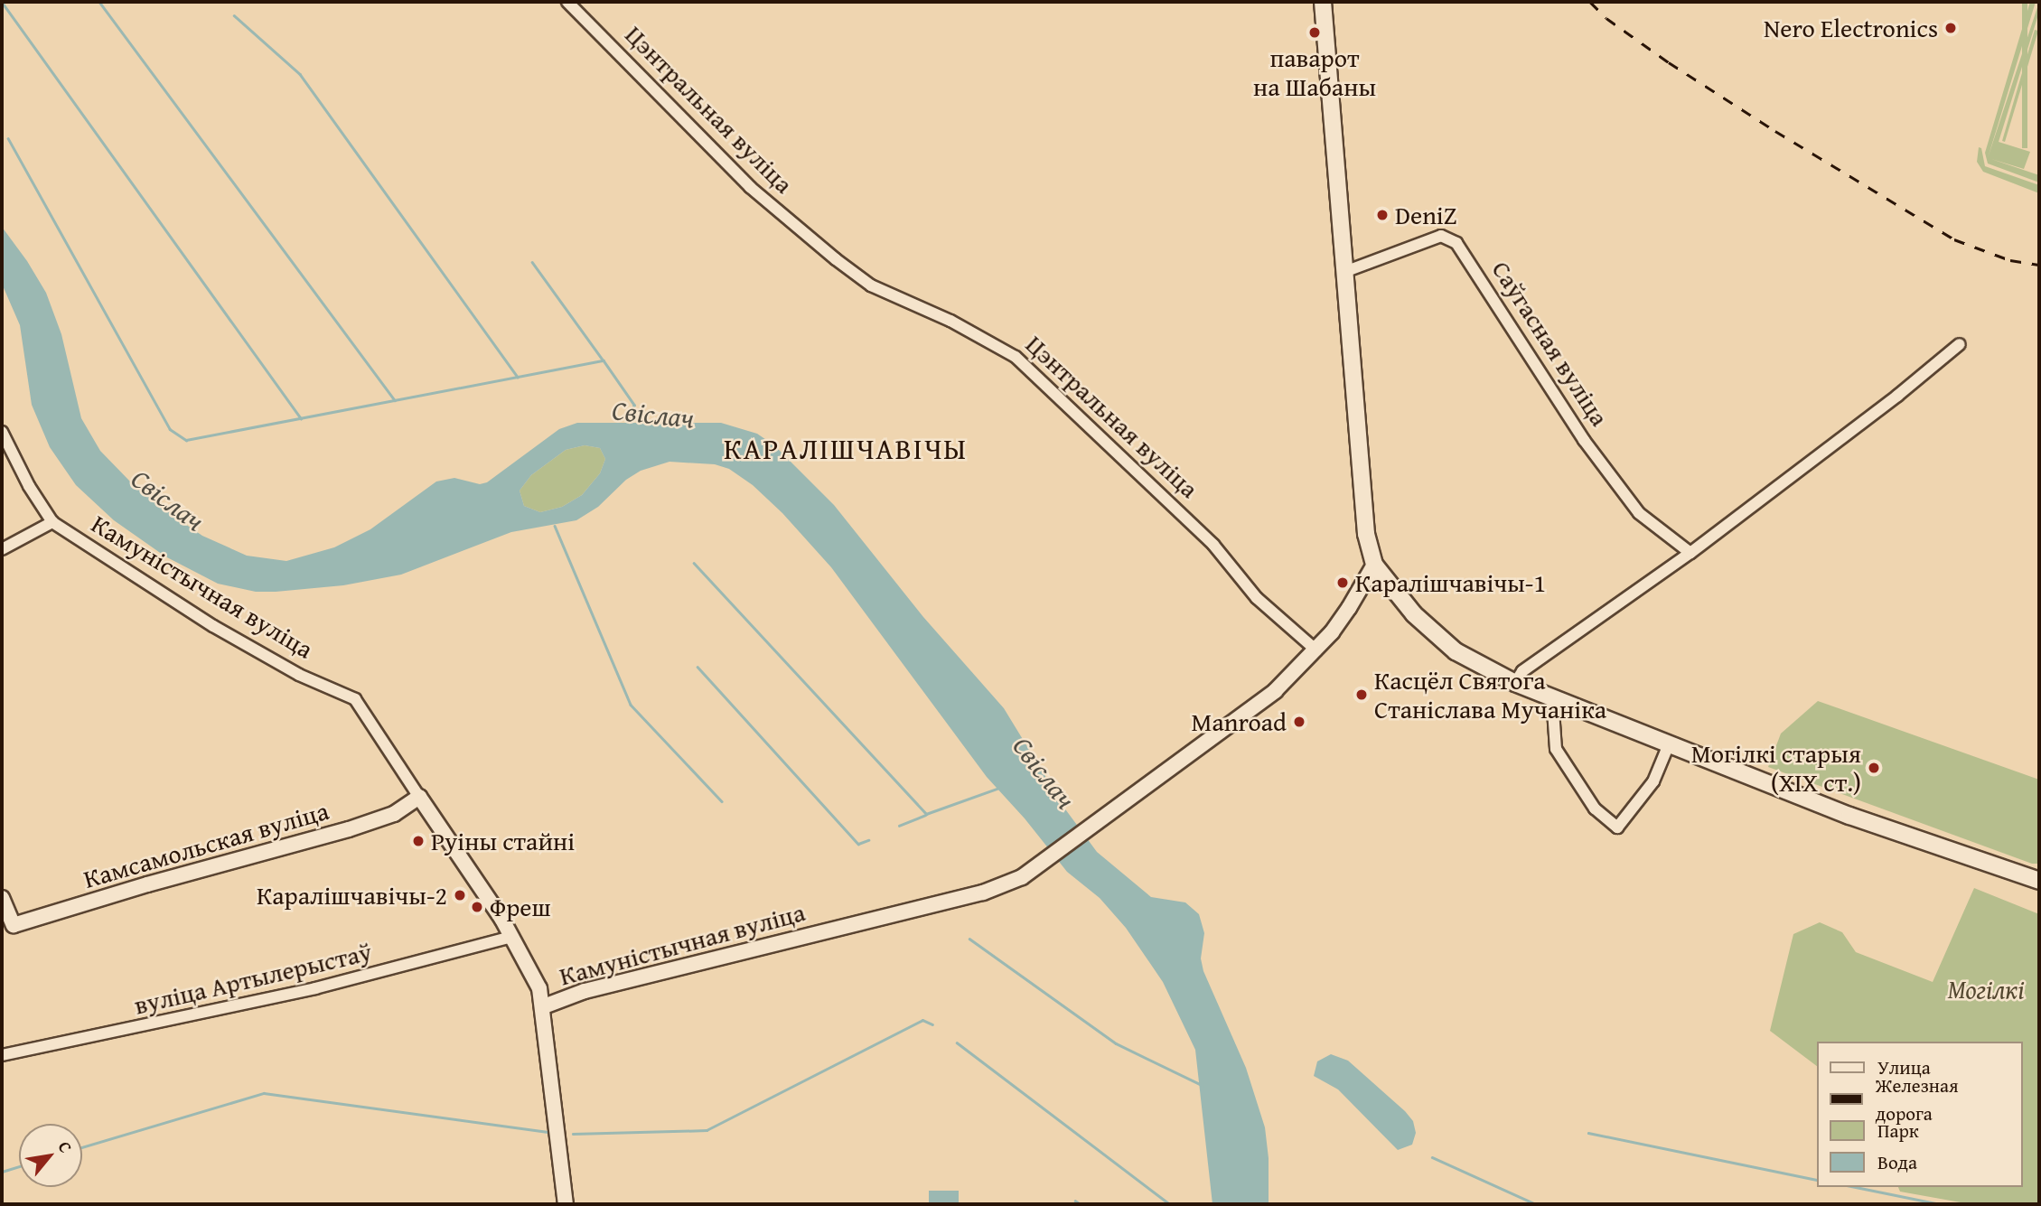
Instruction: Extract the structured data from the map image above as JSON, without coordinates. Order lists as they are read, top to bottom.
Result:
{
  "streets": {
    "street": [
      "Цэнтральная вуліца",
      "Саўгасная вуліца",
      "Камуністычная вуліца",
      "Камсамольская вуліца",
      "вуліца Артылерыстаў"
    ]
  },
  "crossings": [
    ["Цэнтральная вуліца", "Камуністычная вуліца"],
    ["Камуністычная вуліца", "Камсамольская вуліца"],
    ["Камуністычная вуліца", "вуліца Артылерыстаў"]
  ],
  "districts": ["КАРАЛІШЧАВІЧЫ"],
  "water": ["Свіслач"],
  "parks": ["Могілкі"],
  "places": [
    "Nero Electronics",
    "паварот на Шабаны",
    "DeniZ",
    "Каралішчавічы-1",
    "Касцёл Святога Станіслава Мучаніка",
    "Manroad",
    "Могілкі старыя (XIX ст.)",
    "Руіны стайні",
    "Каралішчавічы-2",
    "Фреш"
  ],
  "legend": [
    "Улица",
    "Железная дорога",
    "Парк",
    "Вода"
  ],
  "north": "top right"
}
